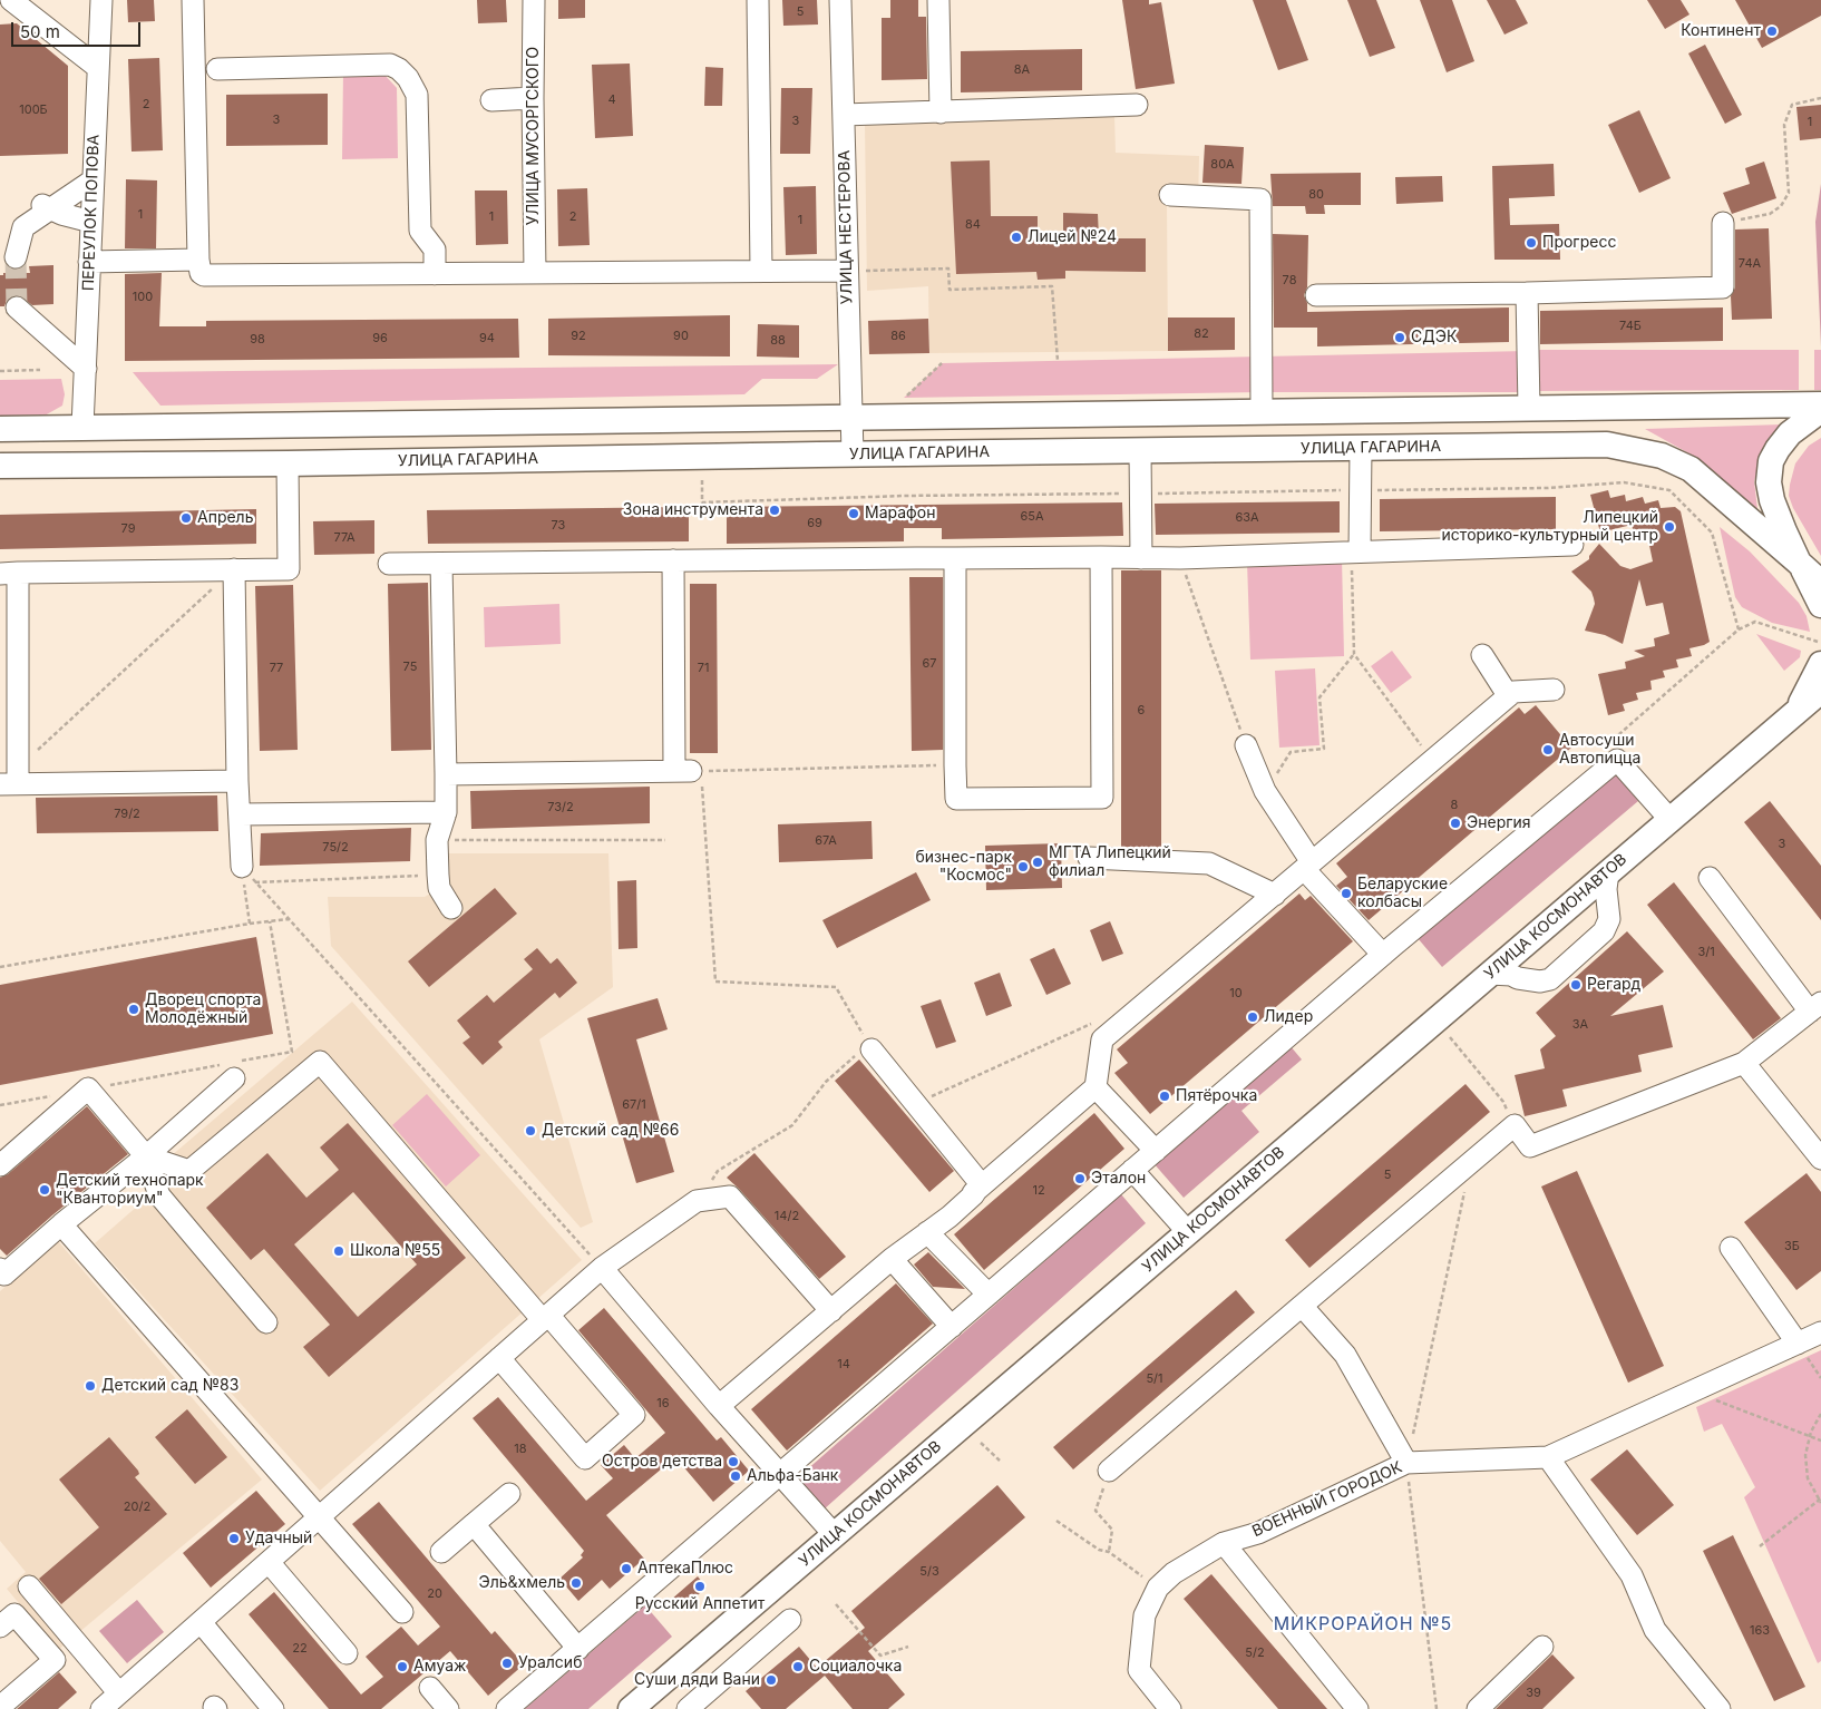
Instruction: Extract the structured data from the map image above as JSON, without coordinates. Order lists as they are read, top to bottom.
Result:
{
  "streets": {
    "main road": ["УЛИЦА ГАГАРИНА", "УЛИЦА КОСМОНАВТОВ"],
    "street": [
      "УЛИЦА МУСОРГСКОГО",
      "ПЕРЕУЛОК ПОПОВА",
      "УЛИЦА НЕСТЕРОВА",
      "ВОЕННЫЙ ГОРОДОК"
    ]
  },
  "crossings": [
    ["УЛИЦА НЕСТЕРОВА", "УЛИЦА ГАГАРИНА"]
  ],
  "districts": ["МИКРОРАЙОН №5"],
  "places": [
    "Континент",
    "Лицей №24",
    "Прогресс",
    "СДЭК",
    "Зона инструмента",
    "Марафон",
    "Апрель",
    "Липецкий историко-культурный центр",
    "Автосуши Автопицца",
    "Энергия",
    "МГТА Липецкий филиал",
    "бизнес-парк \"Космос\"",
    "Беларуские колбасы",
    "Регард",
    "Дворец спорта Молодёжный",
    "Лидер",
    "Пятёрочка",
    "Детский сад №66",
    "Эталон",
    "Детский технопарк \"Кванториум\"",
    "Школа №55",
    "Детский сад №83",
    "Остров детства",
    "Альфа-Банк",
    "Удачный",
    "АптекаПлюс",
    "Эль&хмель",
    "Русский Аппетит",
    "Уралсиб",
    "Амуаж",
    "Социалочка",
    "Суши дяди Вани"
  ],
  "house_numbers": [
    "5",
    "8А",
    "4",
    "2",
    "100Б",
    "3",
    "3",
    "1",
    "80А",
    "80",
    "1",
    "1",
    "2",
    "1",
    "84",
    "74А",
    "78",
    "100",
    "74Б",
    "82",
    "92",
    "90",
    "86",
    "96",
    "94",
    "98",
    "88",
    "65А",
    "63А",
    "69",
    "73",
    "79",
    "77А",
    "67",
    "75",
    "77",
    "71",
    "6",
    "8",
    "73/2",
    "79/2",
    "67А",
    "3",
    "75/2",
    "3/1",
    "10",
    "3А",
    "67/1",
    "5",
    "12",
    "14/2",
    "3Б",
    "14",
    "5/1",
    "16",
    "18",
    "20/2",
    "5/3",
    "20",
    "163",
    "22",
    "5/2",
    "39"
  ],
  "scale_bar": "50 m"
}
